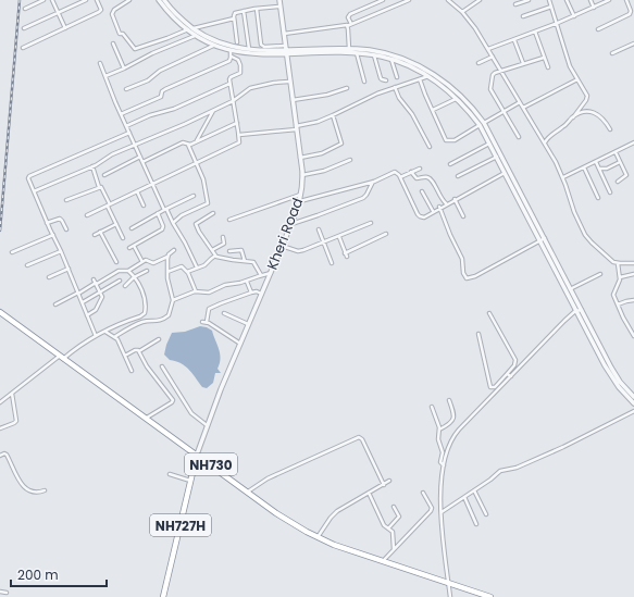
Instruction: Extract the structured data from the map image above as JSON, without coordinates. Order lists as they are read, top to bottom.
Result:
{
  "streets": {
    "highway": ["NH730", "NH727H"],
    "street": ["Kheri Road"]
  },
  "crossings": [
    ["Kheri Road", "NH730"],
    ["Kheri Road", "NH727H"],
    ["NH730", "NH727H"]
  ],
  "scale_bar": "200 m"
}
